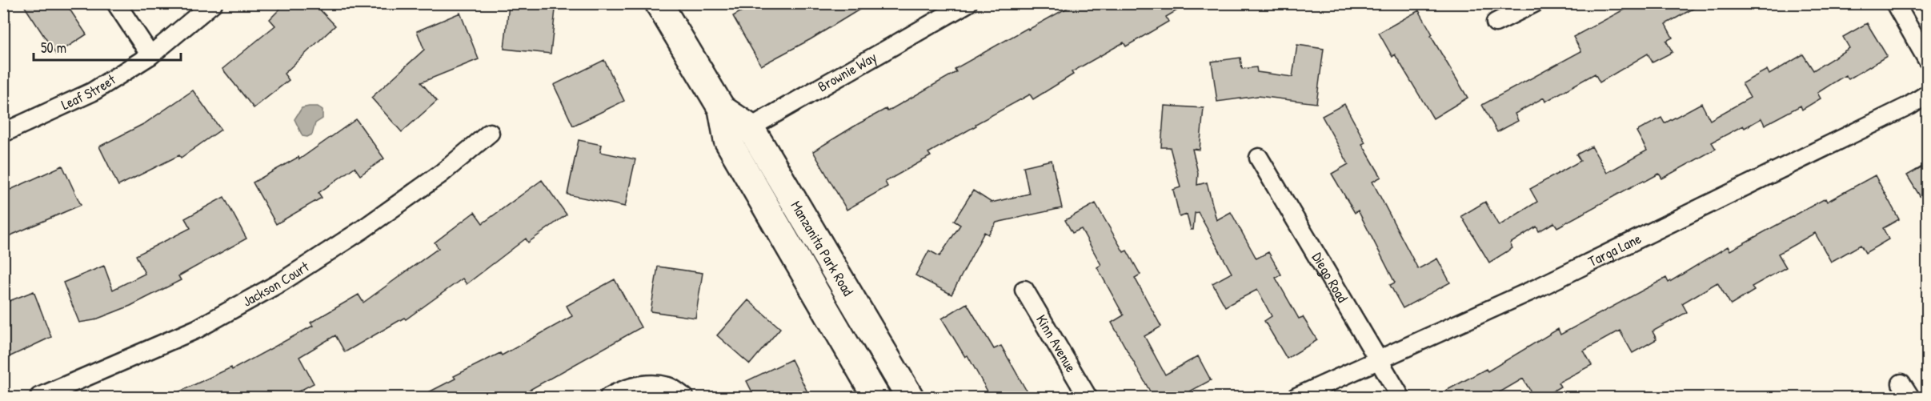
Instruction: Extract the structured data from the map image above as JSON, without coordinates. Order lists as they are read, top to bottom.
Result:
{
  "streets": {
    "street": [
      "Brownie Way",
      "Leaf Street",
      "Manzanita Park Road",
      "Targa Lane",
      "Diego Road",
      "Jackson Court",
      "Kinn Avenue"
    ]
  },
  "crossings": [
    ["Brownie Way", "Manzanita Park Road"],
    ["Targa Lane", "Diego Road"]
  ],
  "scale_bar": "50 m"
}
